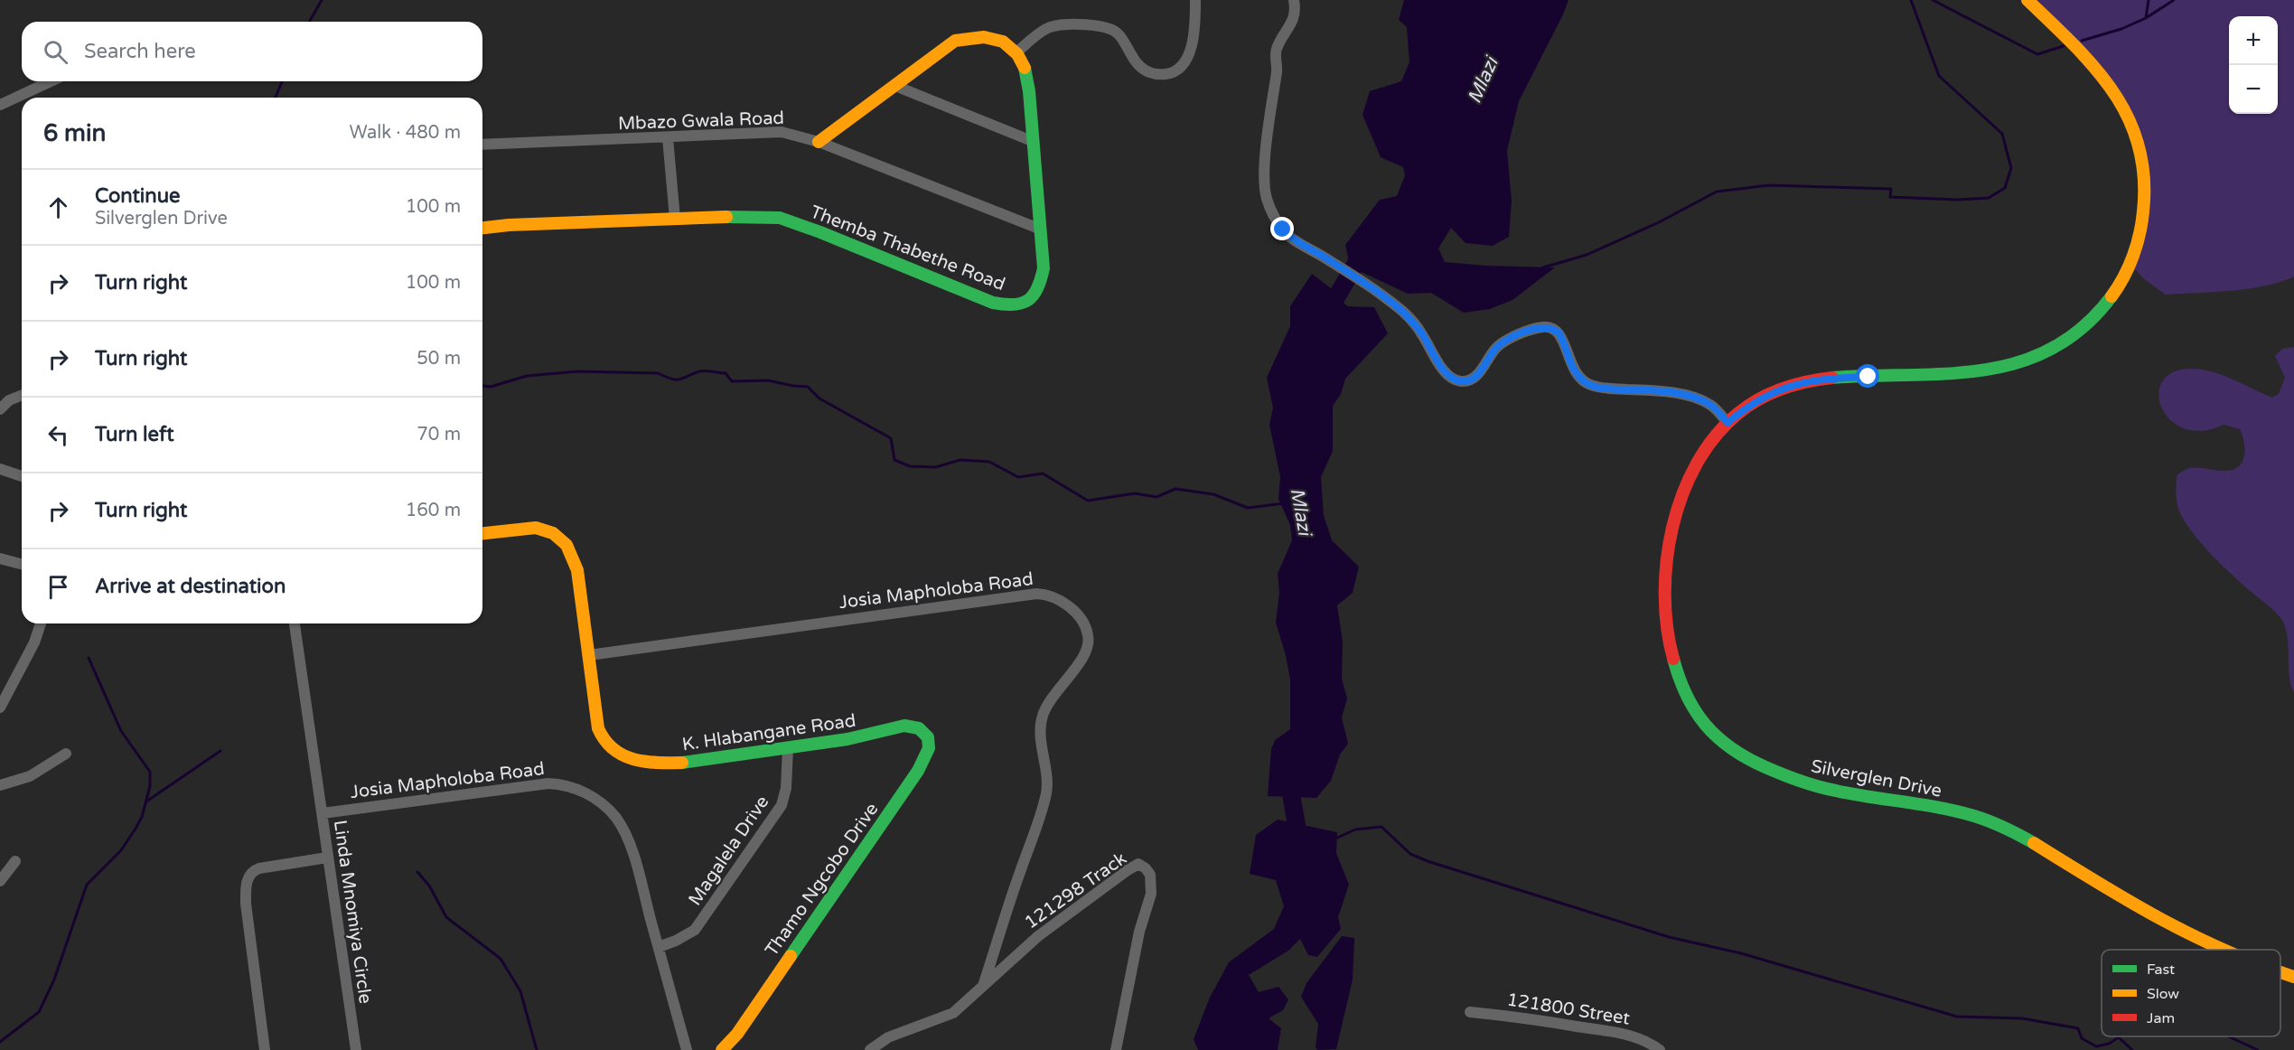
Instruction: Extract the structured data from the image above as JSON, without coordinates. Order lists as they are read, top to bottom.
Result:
{
  "streets": {
    "street": [
      "Mbazo Gwala Road",
      "Themba Thabethe Road",
      "Josia Mapholoba Road",
      "K. Hlabangane Road",
      "Silverglen Drive",
      "Magalela Drive",
      "Thamo Ngcobo Drive",
      "121298 Track",
      "Linda Mnomiya Circle",
      "121800 Street"
    ]
  },
  "crossings": [
    ["Mbazo Gwala Road", "Themba Thabethe Road"],
    ["Josia Mapholoba Road", "K. Hlabangane Road"],
    ["Josia Mapholoba Road", "Magalela Drive"],
    ["Josia Mapholoba Road", "121298 Track"],
    ["Josia Mapholoba Road", "Linda Mnomiya Circle"],
    ["K. Hlabangane Road", "Magalela Drive"],
    ["K. Hlabangane Road", "Thamo Ngcobo Drive"]
  ],
  "water": ["Mlazi"],
  "legend": ["Fast", "Slow", "Jam"],
  "page": {
    "map_buttons": ["+", "−"],
    "search": "Search here",
    "heading": ["6 min", "Walk · 480 m"],
    "list": [
      ["Continue", "Silverglen Drive", "100 m"],
      ["Turn right", "100 m"],
      ["Turn right", "50 m"],
      ["Turn left", "70 m"],
      ["Turn right", "160 m"],
      "Arrive at destination"
    ]
  }
}
